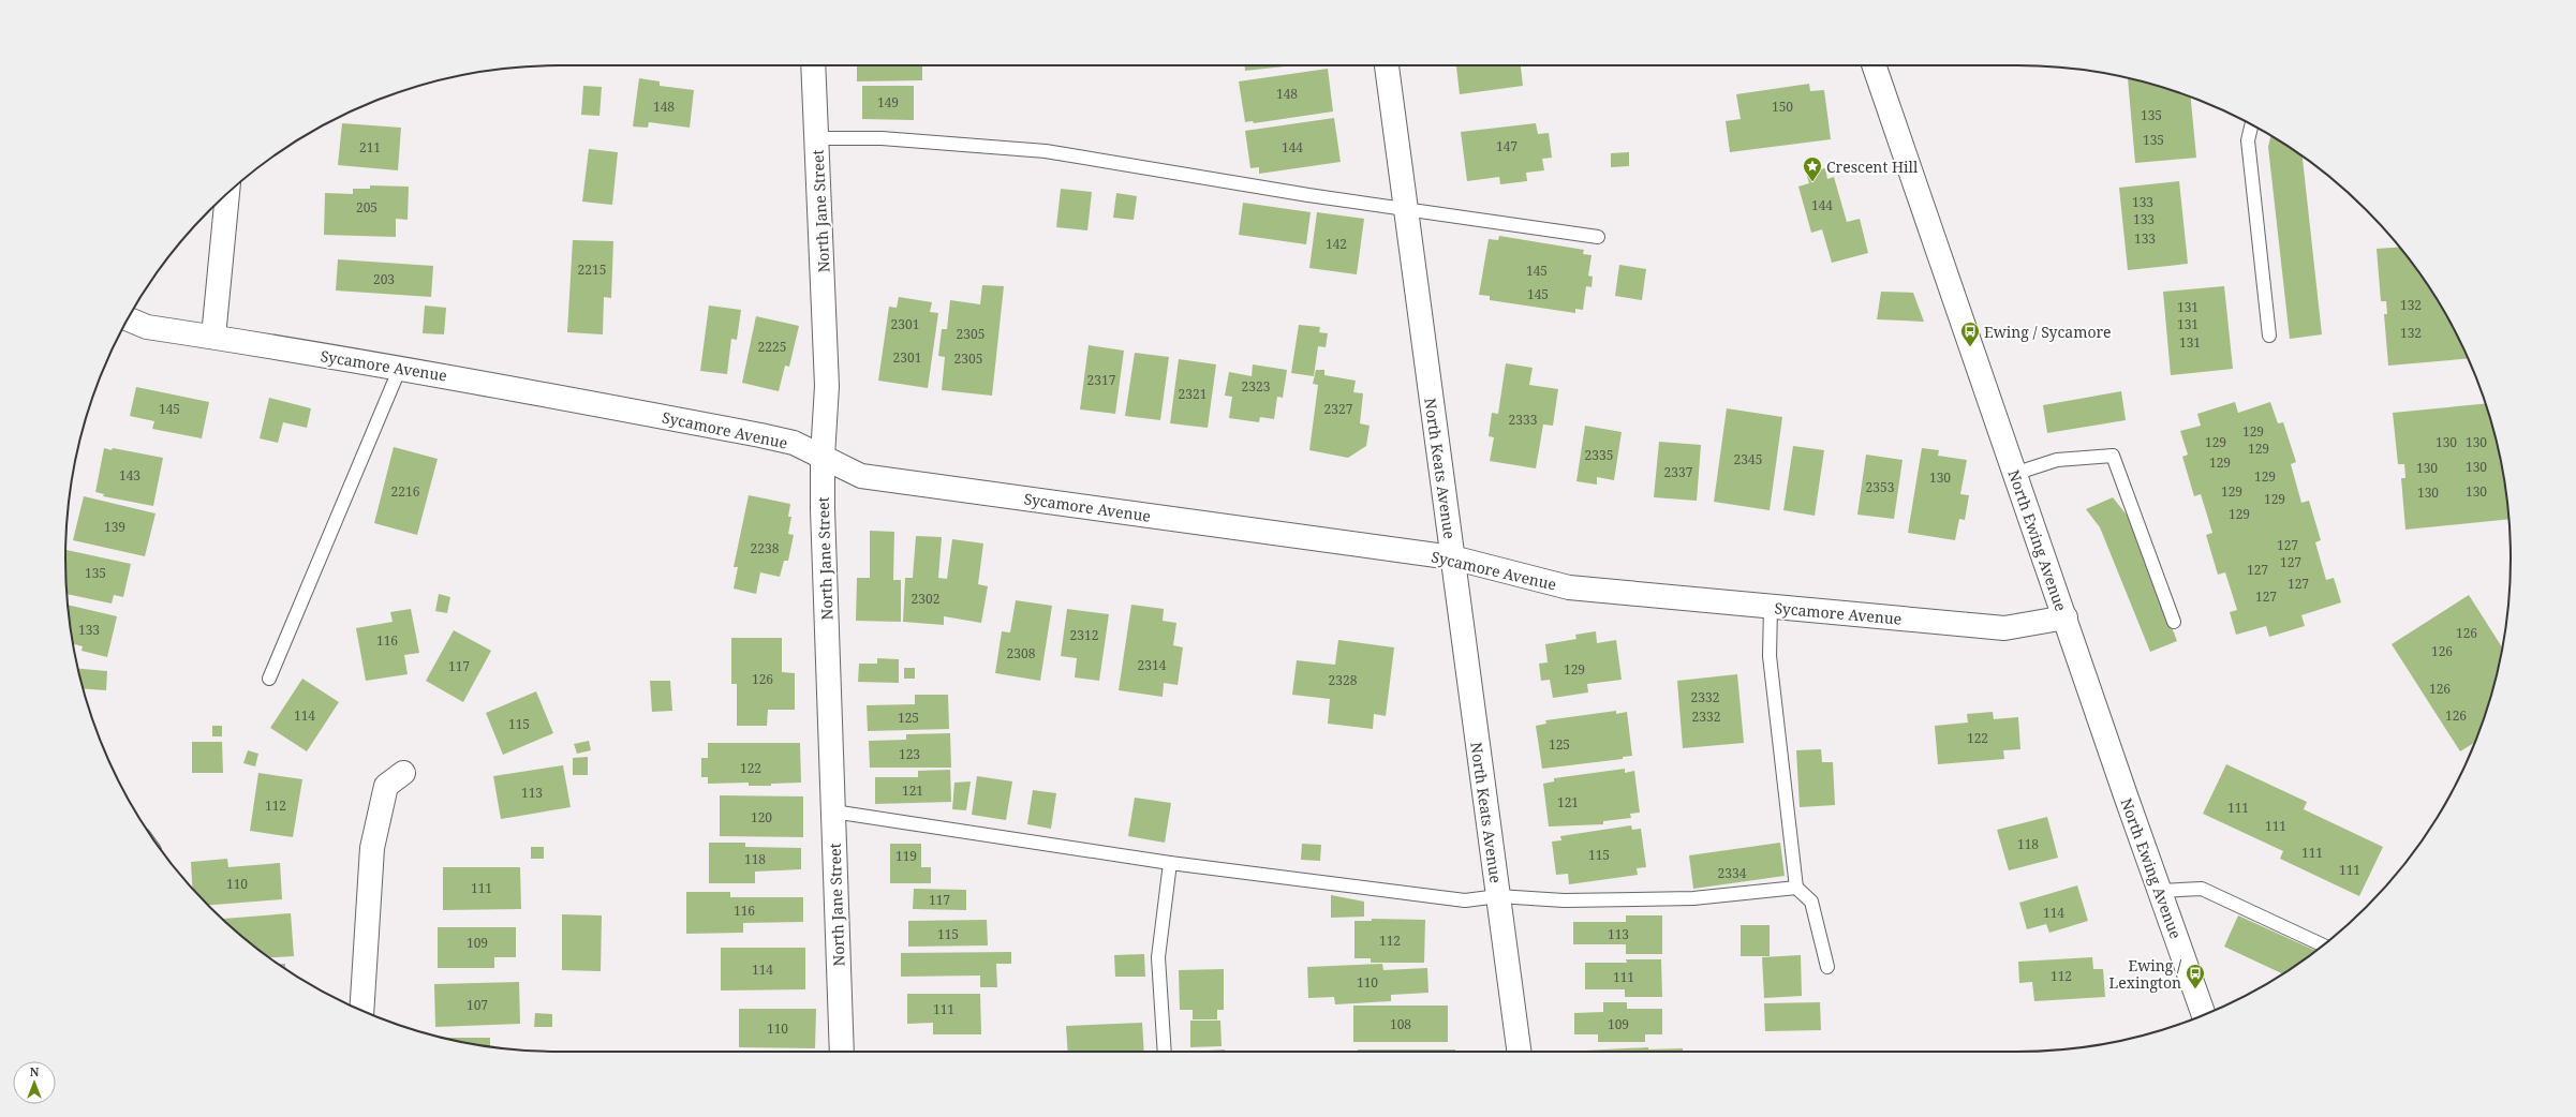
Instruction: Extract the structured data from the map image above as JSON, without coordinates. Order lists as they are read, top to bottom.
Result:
{
  "streets": {
    "street": [
      "North Jane Street",
      "Sycamore Avenue",
      "North Keats Avenue",
      "North Ewing Avenue"
    ]
  },
  "crossings": [
    ["North Jane Street", "Sycamore Avenue"],
    ["Sycamore Avenue", "North Keats Avenue"],
    ["Sycamore Avenue", "North Ewing Avenue"]
  ],
  "places": {
    "place": ["Crescent Hill"],
    "bus stop": ["Ewing / Sycamore", "Ewing / Lexington"]
  },
  "house_numbers": [
    "148",
    "149",
    "148",
    "150",
    "135",
    "135",
    "147",
    "211",
    "144",
    "133",
    "144",
    "205",
    "133",
    "133",
    "142",
    "2215",
    "145",
    "203",
    "145",
    "132",
    "131",
    "2301",
    "131",
    "132",
    "2305",
    "131",
    "2225",
    "2301",
    "2305",
    "2317",
    "2323",
    "2321",
    "145",
    "2327",
    "2333",
    "129",
    "129",
    "130",
    "130",
    "129",
    "2335",
    "2345",
    "129",
    "130",
    "130",
    "2337",
    "143",
    "129",
    "130",
    "2353",
    "2216",
    "129",
    "130",
    "130",
    "129",
    "129",
    "139",
    "127",
    "2238",
    "127",
    "127",
    "135",
    "127",
    "127",
    "2302",
    "133",
    "126",
    "2312",
    "116",
    "126",
    "2308",
    "2314",
    "117",
    "129",
    "126",
    "2328",
    "126",
    "2332",
    "114",
    "126",
    "2332",
    "125",
    "115",
    "122",
    "125",
    "123",
    "122",
    "121",
    "113",
    "121",
    "112",
    "111",
    "120",
    "111",
    "118",
    "111",
    "115",
    "119",
    "118",
    "111",
    "2334",
    "110",
    "111",
    "117",
    "116",
    "114",
    "115",
    "113",
    "112",
    "109",
    "114",
    "112",
    "111",
    "110",
    "107",
    "111",
    "108",
    "109",
    "110"
  ],
  "north": "top"
}
